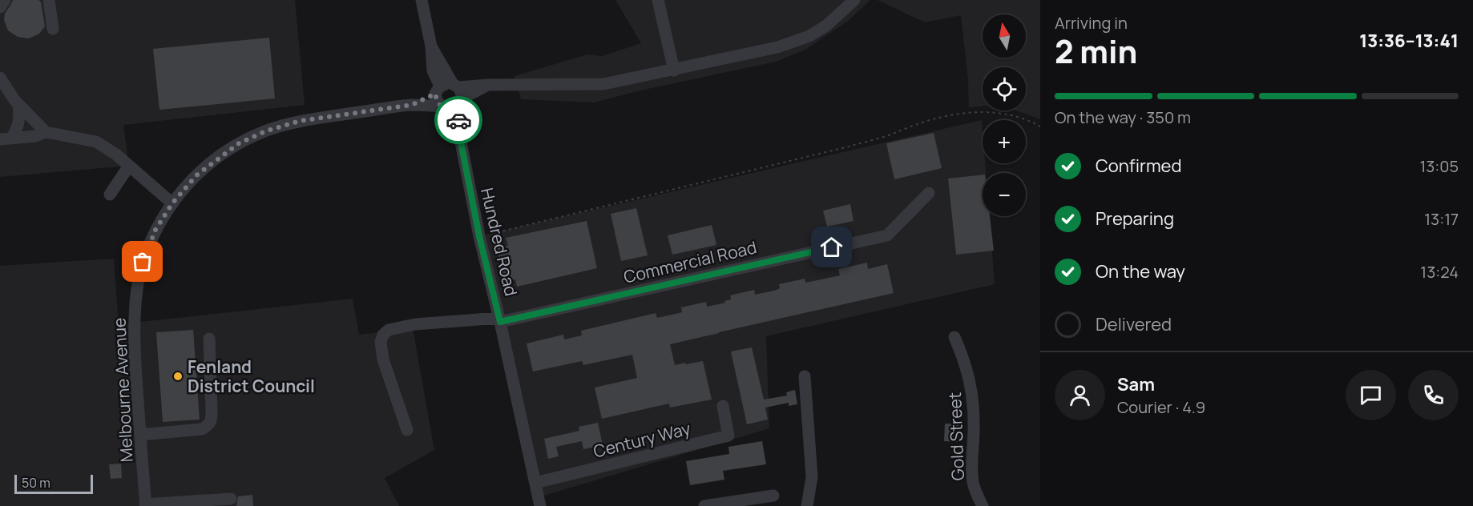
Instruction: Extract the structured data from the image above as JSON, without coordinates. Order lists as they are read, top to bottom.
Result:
{
  "streets": {
    "street": [
      "Hundred Road",
      "Commercial Road",
      "Melbourne Avenue",
      "Gold Street",
      "Century Way"
    ]
  },
  "crossings": [
    ["Hundred Road", "Commercial Road"],
    ["Hundred Road", "Melbourne Avenue"],
    ["Hundred Road", "Century Way"]
  ],
  "places": ["Fenland District Council"],
  "scale_bar": "50 m",
  "north": "top",
  "page": {
    "heading": ["2 min", "Arriving in", "13:36–13:41"],
    "panel": ["Sam", "Courier · 4.9"],
    "map_buttons": ["+", "−"],
    "bar": "On the way · 350 m",
    "list": [
      ["Confirmed", "13:05"],
      ["Preparing", "13:17"],
      ["On the way", "13:24"],
      "Delivered"
    ],
    "scale": "50 m"
  }
}
